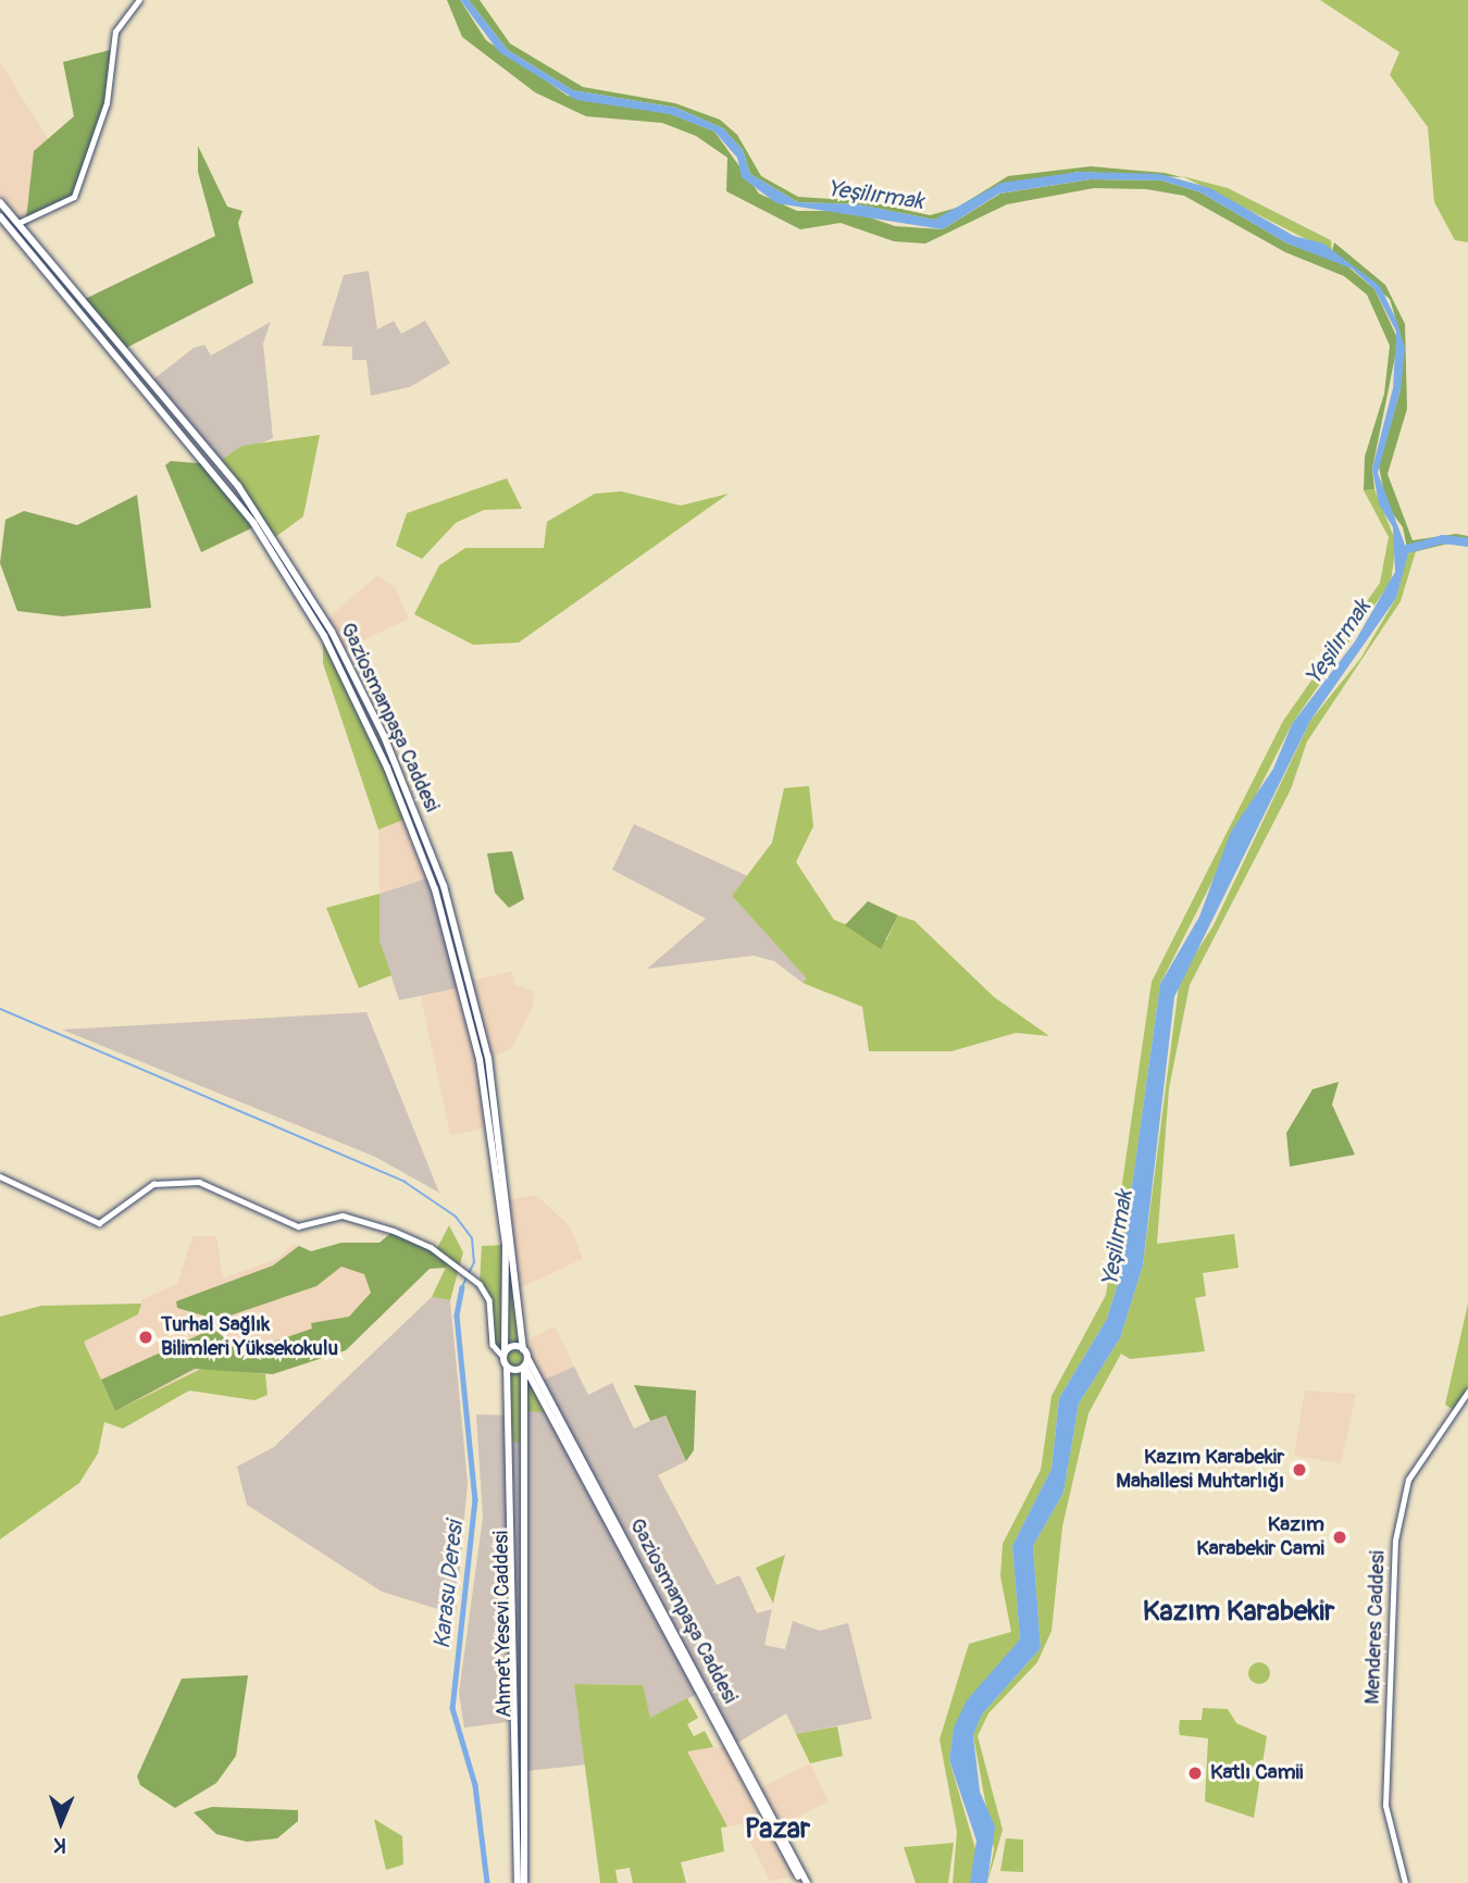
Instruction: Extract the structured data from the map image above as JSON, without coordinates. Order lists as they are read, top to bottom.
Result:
{
  "streets": {
    "main road": ["Gaziosmanpaşa Caddesi", "Ahmet Yesevi Caddesi"],
    "street": ["Menderes Caddesi"]
  },
  "crossings": [
    ["Gaziosmanpaşa Caddesi", "Ahmet Yesevi Caddesi"]
  ],
  "districts": ["Kazım Karabekir", "Pazar"],
  "water": ["Yeşilırmak", "Karasu Deresi"],
  "places": [
    "Turhal Sağlık Bilimleri Yüksekokulu",
    "Kazım Karabekir Mahallesi Muhtarlığı",
    "Kazım Karabekir Cami",
    "Katlı Camii"
  ],
  "north": "bottom"
}
